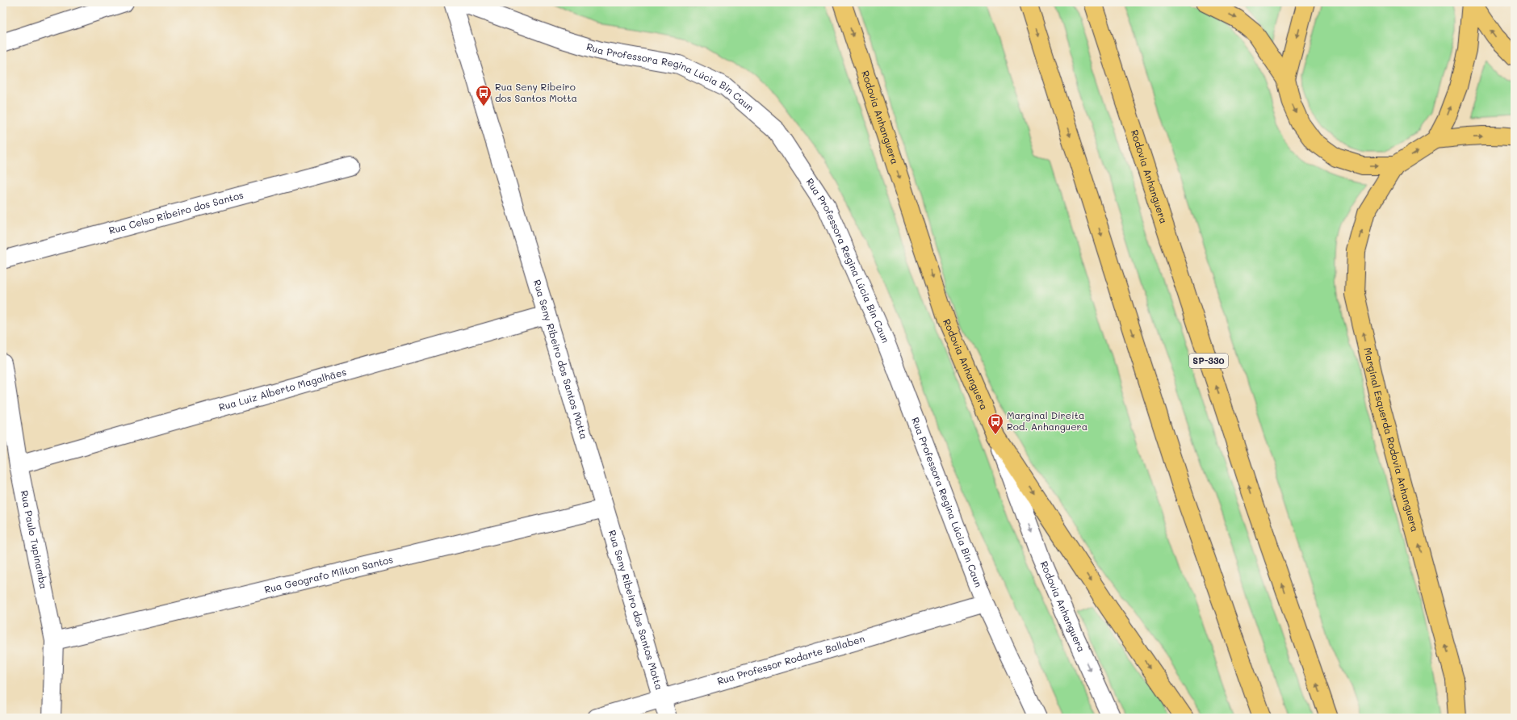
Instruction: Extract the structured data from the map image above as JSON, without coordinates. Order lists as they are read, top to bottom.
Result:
{
  "streets": {
    "main road": ["Rodovia Anhanguera", "SP-330", "Marginal Esquerda Rodovia Anhanguera"],
    "street": [
      "Rua Professora Regina Lúcia Bin Caun",
      "Rua Celso Ribeiro dos Santos",
      "Rua Seny Ribeiro dos Santos Motta",
      "Rua Luiz Alberto Magalhães",
      "Rua Paulo Tupinamba",
      "Rua Geografo Milton Santos",
      "Rua Professor Rodarte Ballaben"
    ]
  },
  "crossings": [
    ["Rua Professora Regina Lúcia Bin Caun", "Rua Professor Rodarte Ballaben"],
    ["Rua Seny Ribeiro dos Santos Motta", "Rua Luiz Alberto Magalhães"],
    ["Rua Seny Ribeiro dos Santos Motta", "Rua Geografo Milton Santos"],
    ["Rua Seny Ribeiro dos Santos Motta", "Rua Professor Rodarte Ballaben"],
    ["Rua Luiz Alberto Magalhães", "Rua Paulo Tupinamba"],
    ["Rua Paulo Tupinamba", "Rua Geografo Milton Santos"]
  ],
  "one_way": ["Marginal Esquerda Rodovia Anhanguera"],
  "places": {
    "bus stop": ["Rua Seny Ribeiro dos Santos Motta", "Marginal Direita Rod. Anhanguera"]
  }
}
